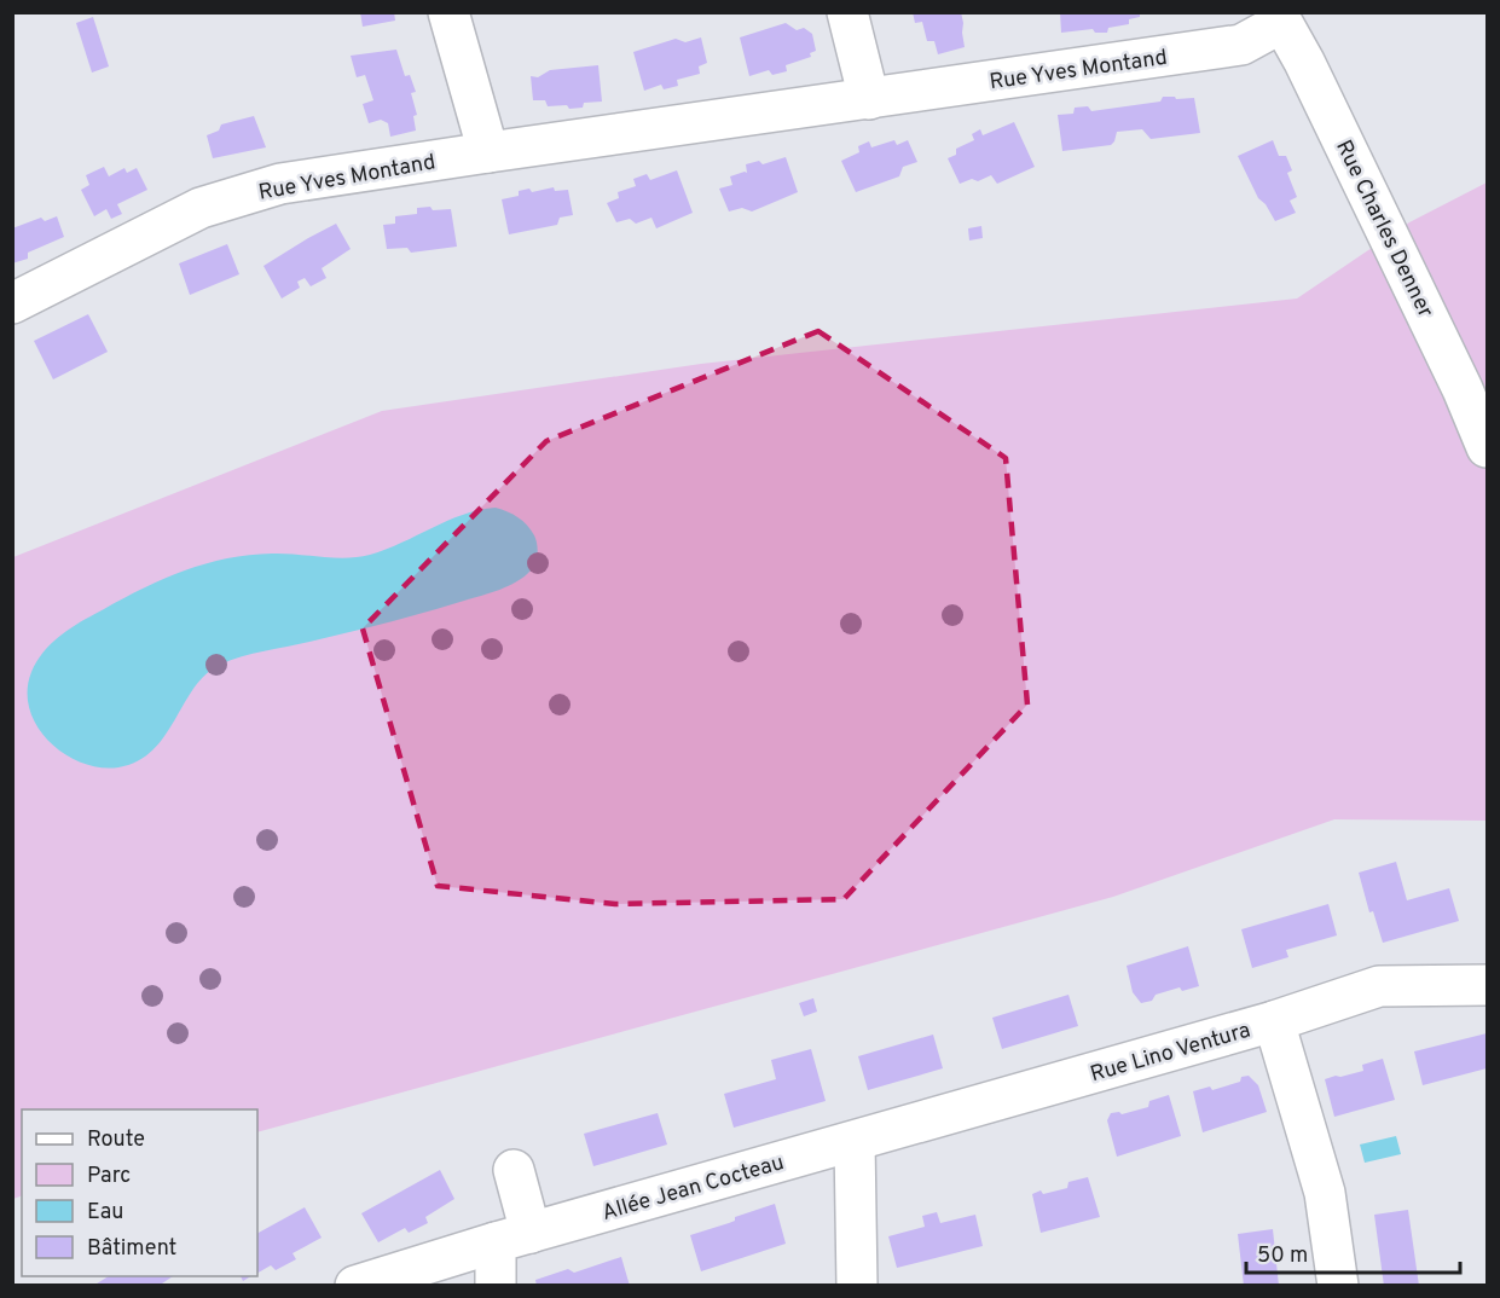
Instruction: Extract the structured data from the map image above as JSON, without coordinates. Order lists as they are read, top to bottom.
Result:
{
  "streets": {
    "street": [
      "Rue Yves Montand",
      "Rue Charles Denner",
      "Rue Lino Ventura",
      "Allée Jean Cocteau"
    ]
  },
  "crossings": [
    ["Rue Yves Montand", "Rue Charles Denner"],
    ["Rue Lino Ventura", "Allée Jean Cocteau"]
  ],
  "legend": [
    "Route",
    "Parc",
    "Eau",
    "Bâtiment"
  ],
  "scale_bar": "50 m"
}
